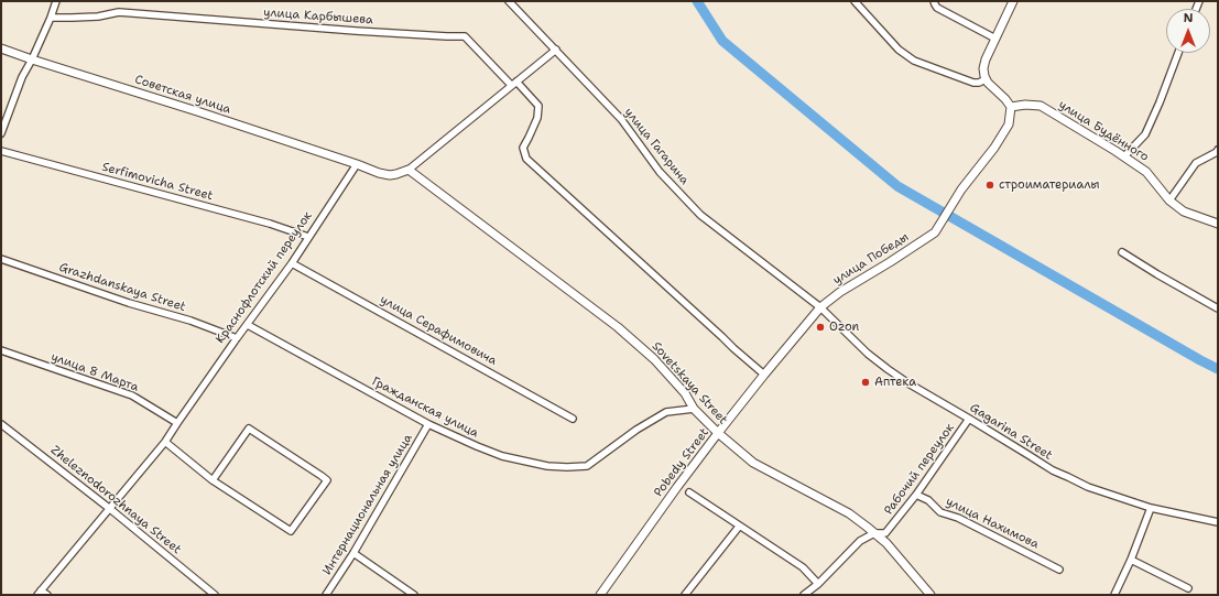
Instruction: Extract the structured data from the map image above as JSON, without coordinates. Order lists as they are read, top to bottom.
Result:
{
  "streets": {
    "street": [
      "улица Карбышева",
      "Советская улица",
      "улица Будённого",
      "улица Гагарина",
      "Serfimovicha Street",
      "улица Победы",
      "Краснофлотский переулок",
      "Grazhdanskaya Street",
      "улица Серафимовича",
      "улица 8 Марта",
      "Sovetskaya Street",
      "Гражданская улица",
      "Gagarina Street",
      "Pobedy Street",
      "Рабочий переулок",
      "Zheleznodorozhnaya Street",
      "Интернациональная улица",
      "улица Нахимова"
    ]
  },
  "crossings": [
    ["улица Карбышева", "Pobedy Street"],
    ["Советская улица", "Краснофлотский переулок"],
    ["улица Будённого", "улица Победы"],
    ["улица Гагарина", "улица Победы"],
    ["улица Гагарина", "Gagarina Street"],
    ["улица Гагарина", "Pobedy Street"],
    ["Serfimovicha Street", "Краснофлотский переулок"],
    ["улица Победы", "Gagarina Street"],
    ["улица Победы", "Pobedy Street"],
    ["Краснофлотский переулок", "Grazhdanskaya Street"],
    ["Краснофлотский переулок", "улица Серафимовича"],
    ["Краснофлотский переулок", "улица 8 Марта"],
    ["Краснофлотский переулок", "Гражданская улица"],
    ["Краснофлотский переулок", "Zheleznodorozhnaya Street"],
    ["Sovetskaya Street", "Гражданская улица"],
    ["Sovetskaya Street", "Pobedy Street"],
    ["Sovetskaya Street", "Рабочий переулок"],
    ["Гражданская улица", "Интернациональная улица"],
    ["Gagarina Street", "Pobedy Street"],
    ["Gagarina Street", "Рабочий переулок"],
    ["Рабочий переулок", "улица Нахимова"]
  ],
  "places": ["строиматериалы", "Ozon", "Аптека"],
  "north": "top"
}
